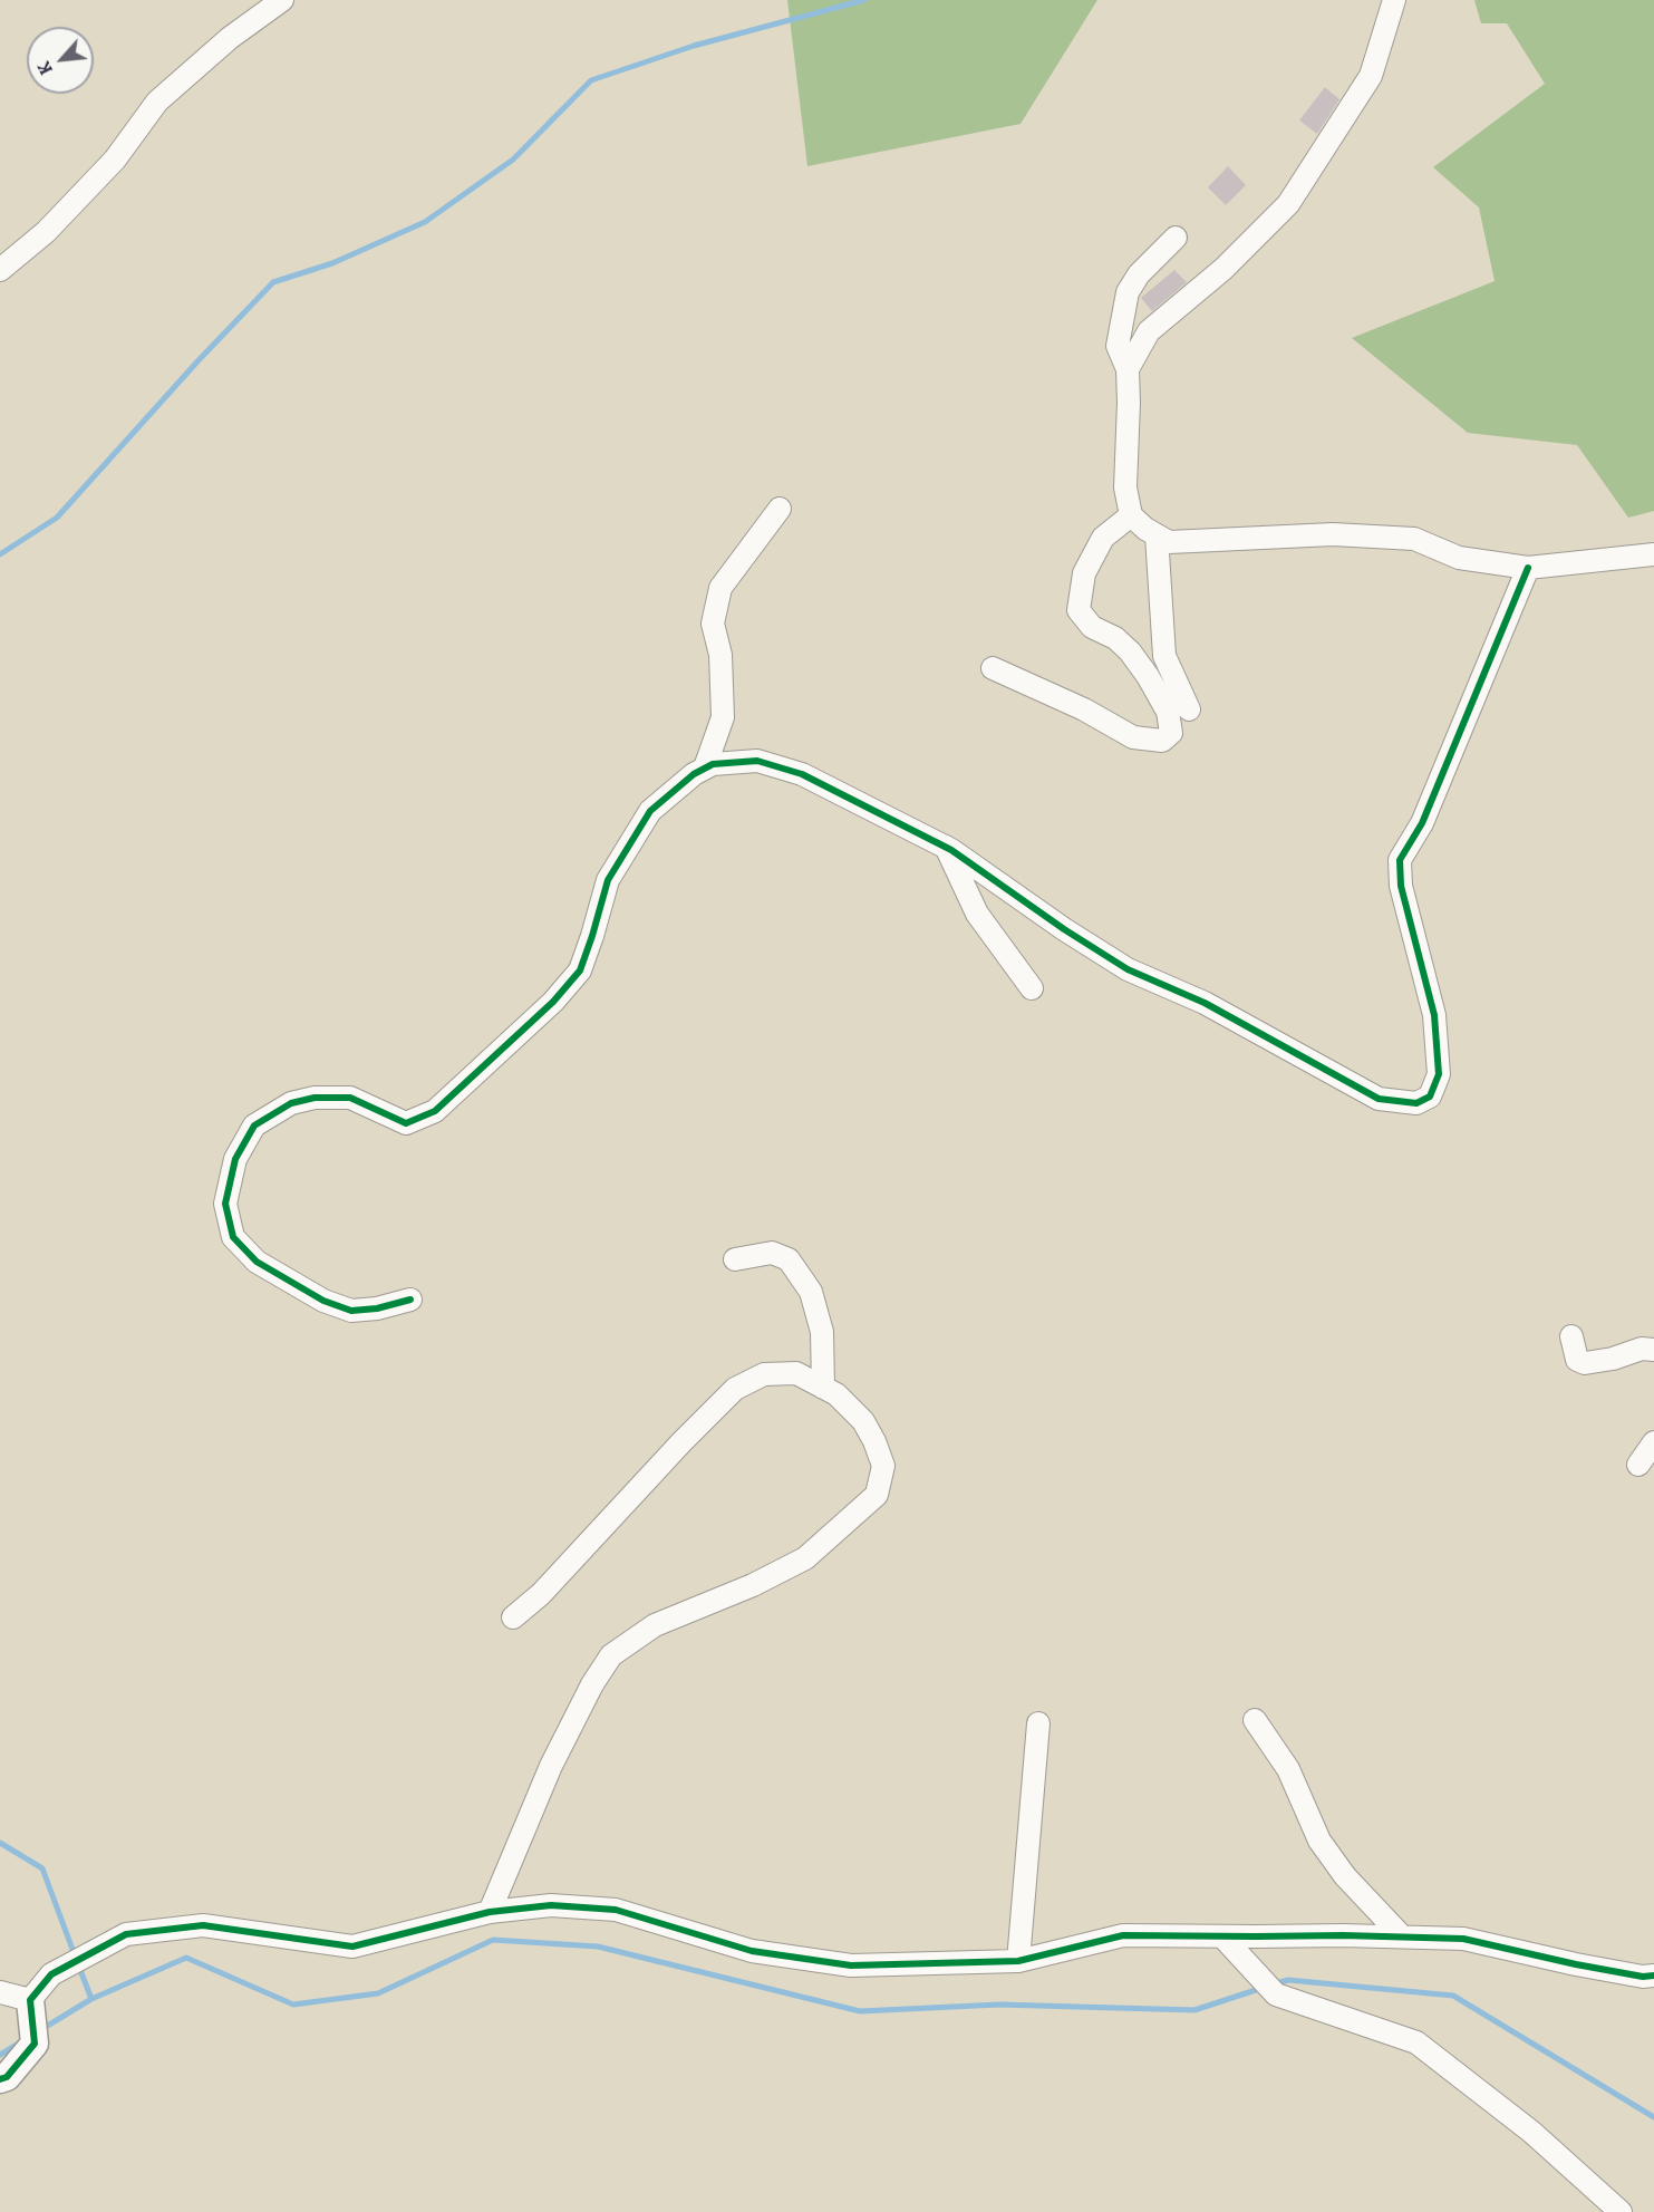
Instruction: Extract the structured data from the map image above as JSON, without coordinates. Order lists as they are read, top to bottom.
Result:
{
  "north": "bottom left"
}
